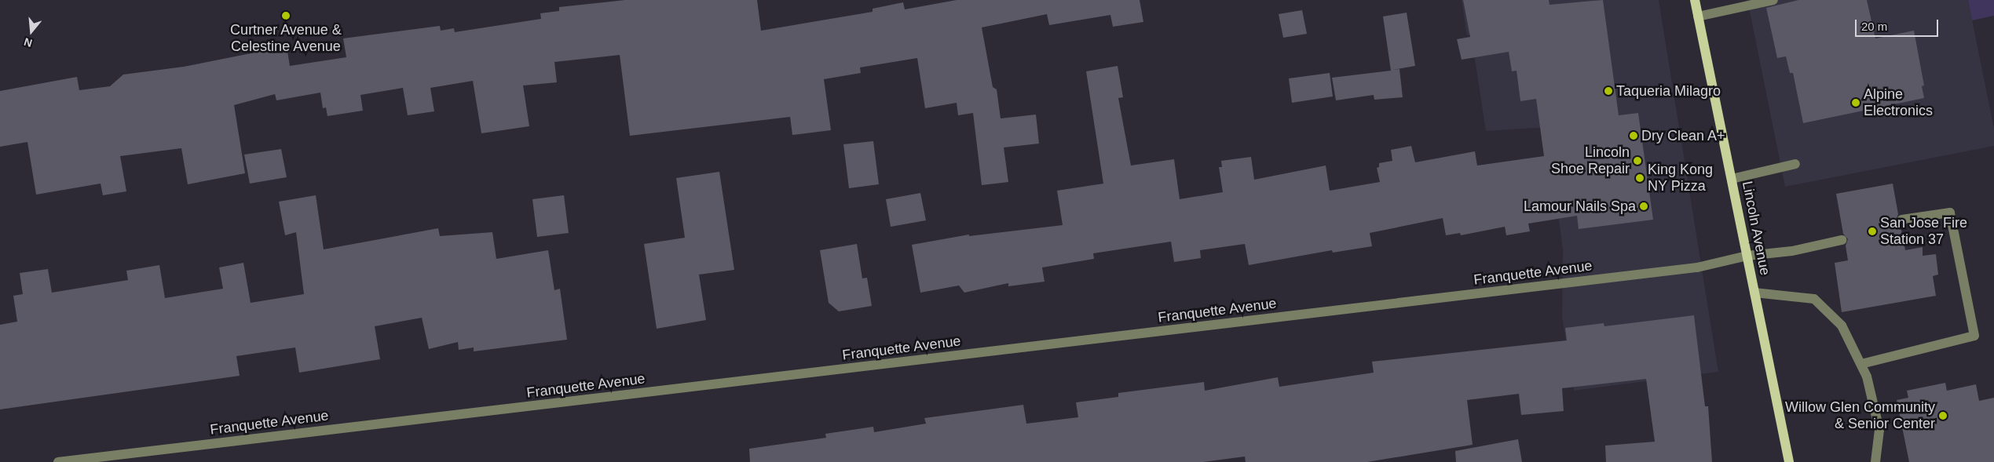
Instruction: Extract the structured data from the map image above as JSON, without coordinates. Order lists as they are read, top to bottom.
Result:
{
  "streets": {
    "main road": ["Lincoln Avenue"],
    "street": ["Franquette Avenue"]
  },
  "crossings": [
    ["Lincoln Avenue", "Franquette Avenue"]
  ],
  "places": [
    "Curtner Avenue & Celestine Avenue",
    "Taqueria Milagro",
    "Alpine Electronics",
    "Dry Clean A+",
    "Lincoln Shoe Repair",
    "King Kong NY Pizza",
    "Lamour Nails Spa",
    "San Jose Fire Station 37",
    "Willow Glen Community & Senior Center"
  ],
  "scale_bar": "20 m",
  "north": "bottom"
}
